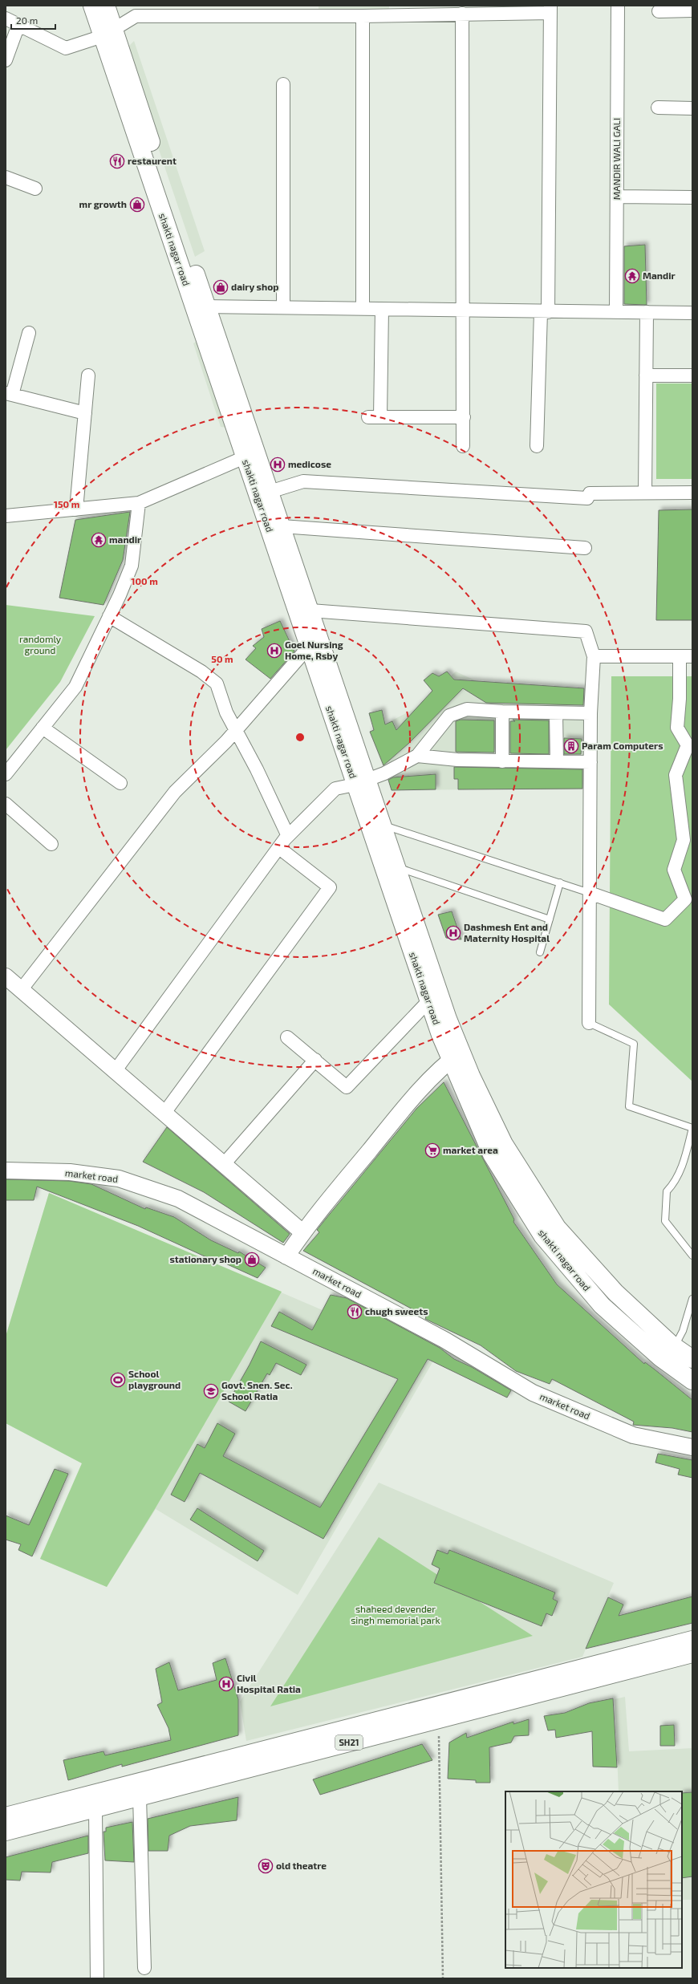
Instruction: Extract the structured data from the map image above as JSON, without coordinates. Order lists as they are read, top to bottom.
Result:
{
  "streets": {
    "main road": ["shakti nagar road", "SH21"],
    "street": ["MANDIR WALI GALI", "market road"]
  },
  "parks": ["randomly ground", "shaheed devender singh memorial park"],
  "places": {
    "restaurant": ["restaurent", "chugh sweets"],
    "shop": ["mr growth", "dairy shop", "stationary shop"],
    "temple": ["Mandir", "mandir"],
    "hospital": [
      "medicose",
      "Goel Nursing Home, Rsby",
      "Dashmesh Ent and Maternity Hospital",
      "Civil Hospital Ratia"
    ],
    "building": ["Param Computers"],
    "supermarket": ["market area"],
    "sports": ["School playground"],
    "school or university": ["Govt. Snen. Sec. School Ratia"],
    "theatre": ["old theatre"]
  },
  "scale_bar": "20 m",
  "rings": ["150 m", "100 m", "50 m"]
}
